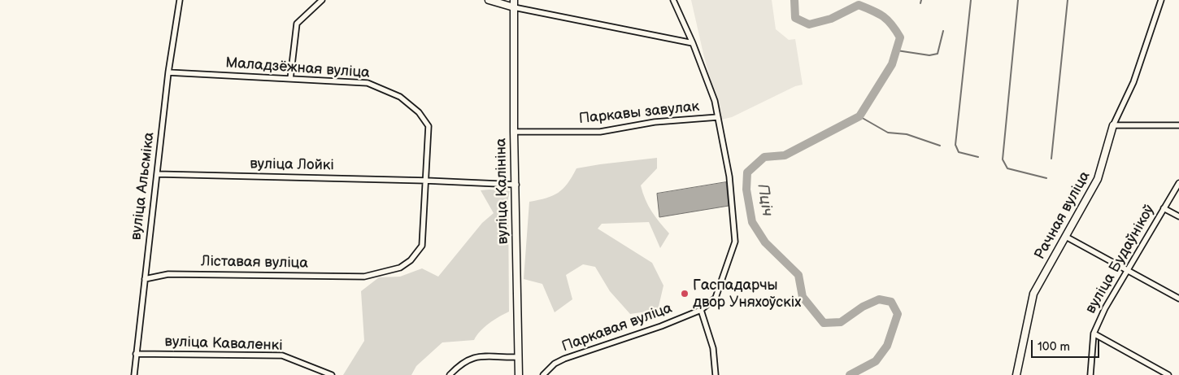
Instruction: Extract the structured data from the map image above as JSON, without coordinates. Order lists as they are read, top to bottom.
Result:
{
  "streets": {
    "street": [
      "Маладзёжная вуліца",
      "Паркавы завулак",
      "вуліца Лойкі",
      "вуліца Альсміка",
      "вуліца Калініна",
      "Рачная вуліца",
      "вуліца Будаўнікоў",
      "Ліставая вуліца",
      "Паркавая вуліца",
      "вуліца Каваленкі"
    ]
  },
  "crossings": [
    ["Маладзёжная вуліца", "вуліца Лойкі"],
    ["Маладзёжная вуліца", "вуліца Альсміка"],
    ["Маладзёжная вуліца", "Ліставая вуліца"],
    ["Паркавы завулак", "вуліца Калініна"],
    ["Паркавы завулак", "Паркавая вуліца"],
    ["вуліца Лойкі", "вуліца Альсміка"],
    ["вуліца Лойкі", "вуліца Калініна"],
    ["вуліца Лойкі", "Ліставая вуліца"],
    ["вуліца Альсміка", "Ліставая вуліца"],
    ["вуліца Альсміка", "вуліца Каваленкі"]
  ],
  "water": ["Пціч"],
  "places": ["Гаспадарчы двор Уняхоўскіх"],
  "scale_bar": "100 m"
}
